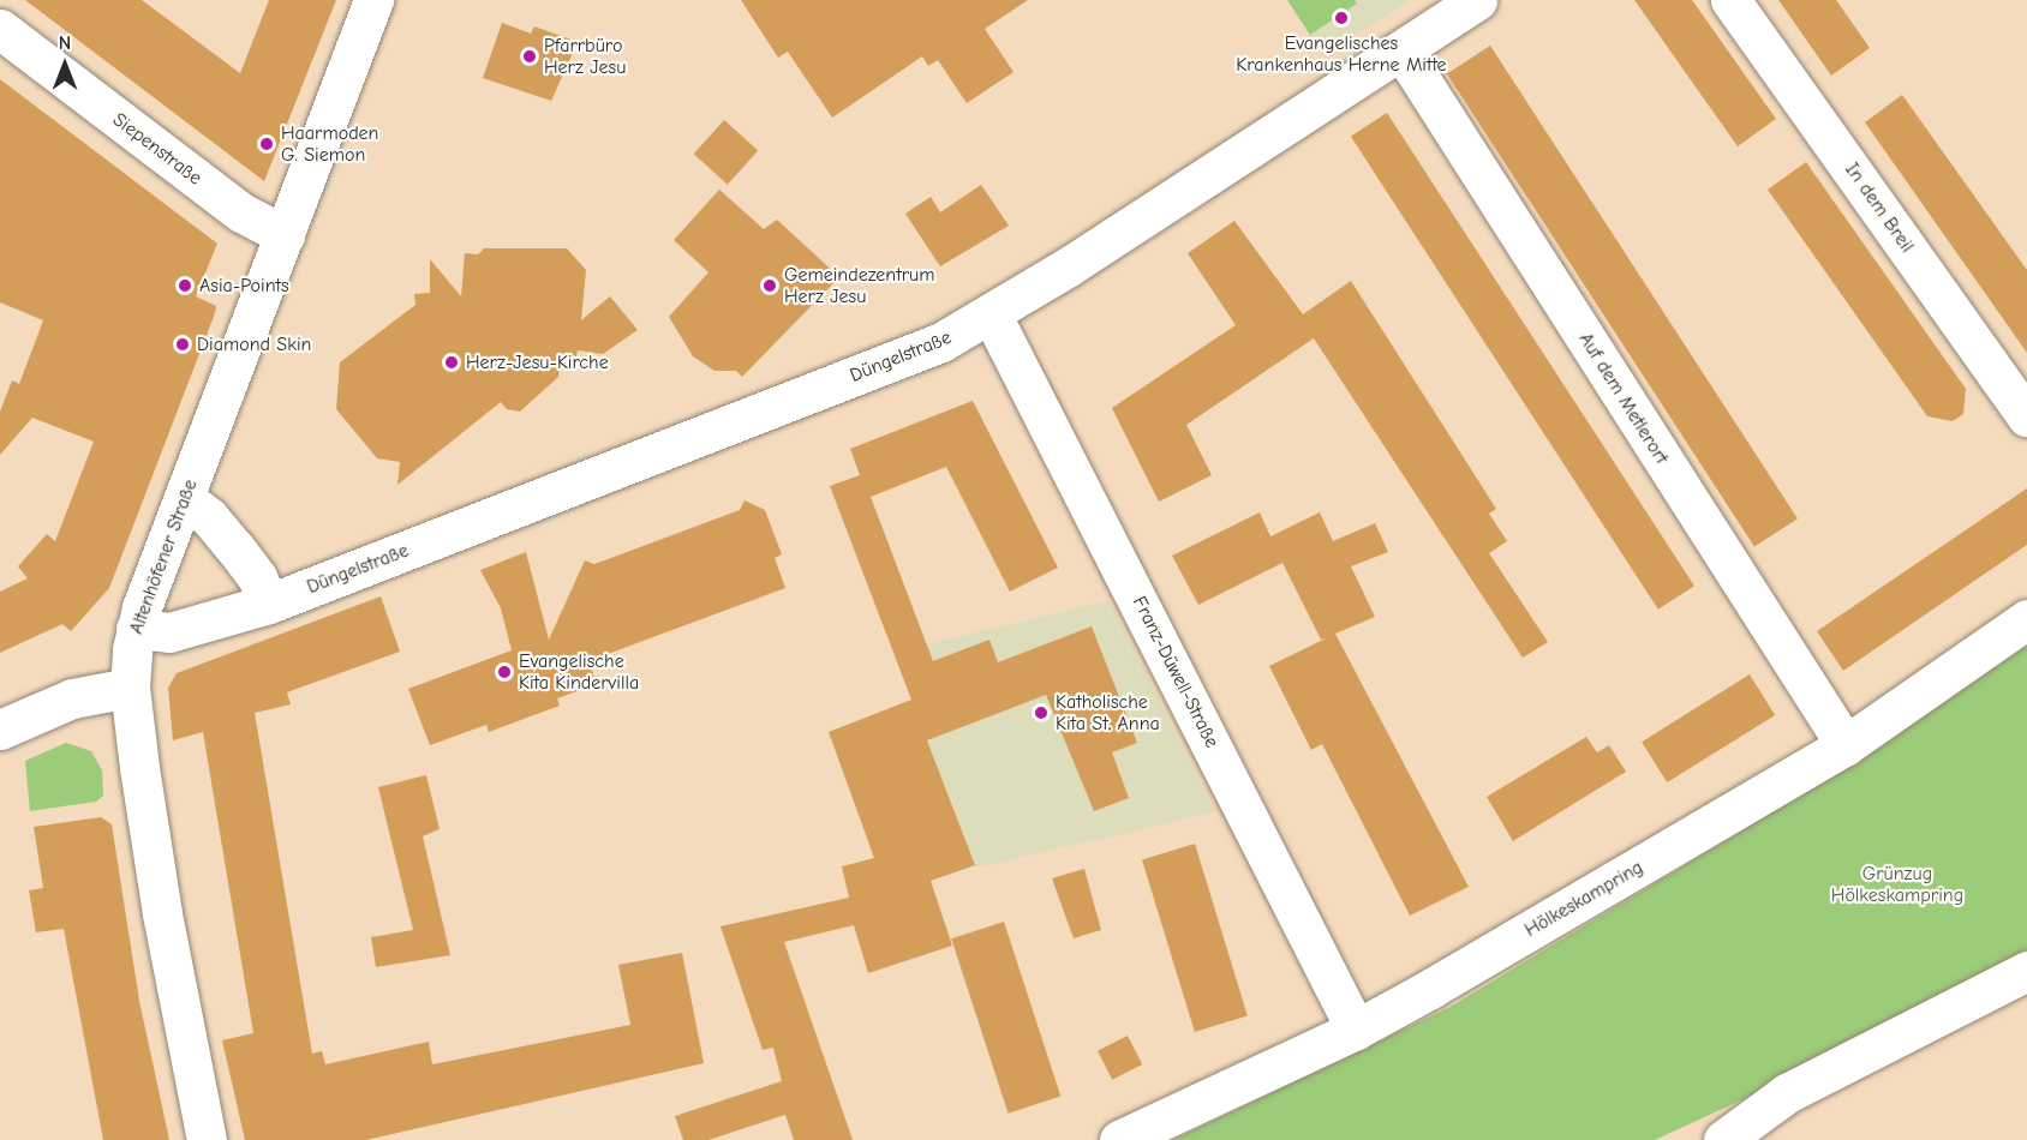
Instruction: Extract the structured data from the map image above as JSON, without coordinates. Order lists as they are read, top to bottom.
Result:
{
  "streets": {
    "street": [
      "Siepenstraße",
      "In dem Breil",
      "Düngelstraße",
      "Auf dem Metlerort",
      "Altenhöfener Straße",
      "Franz-Düwell-Straße",
      "Hölkeskampring"
    ]
  },
  "crossings": [
    ["Siepenstraße", "Altenhöfener Straße"],
    ["Düngelstraße", "Auf dem Metlerort"],
    ["Düngelstraße", "Altenhöfener Straße"],
    ["Düngelstraße", "Franz-Düwell-Straße"],
    ["Auf dem Metlerort", "Hölkeskampring"],
    ["Franz-Düwell-Straße", "Hölkeskampring"]
  ],
  "parks": ["Grünzug Hölkeskampring"],
  "places": [
    "Evangelisches Krankenhaus Herne Mitte",
    "Pfarrbüro Herz Jesu",
    "Haarmoden G. Siemon",
    "Asia-Points",
    "Gemeindezentrum Herz Jesu",
    "Diamond Skin",
    "Herz-Jesu-Kirche",
    "Evangelische Kita Kindervilla",
    "Katholische Kita St. Anna"
  ],
  "north": "top"
}
